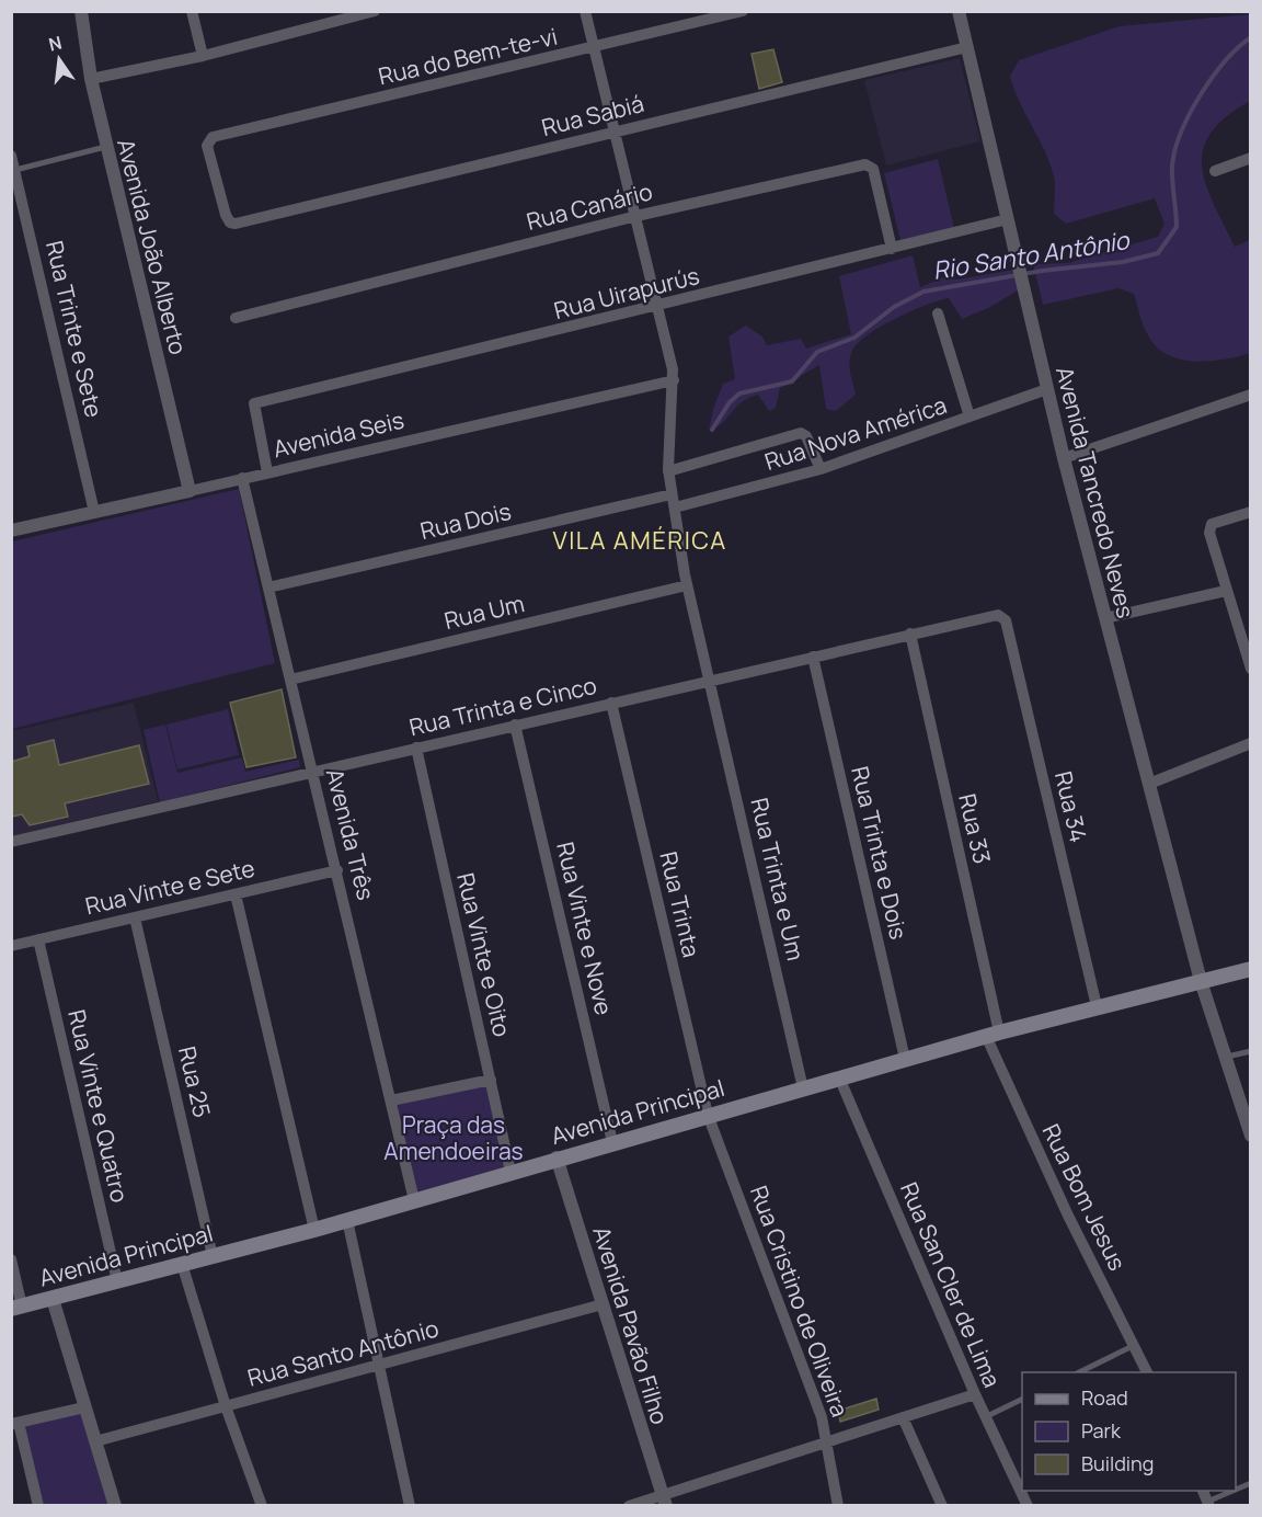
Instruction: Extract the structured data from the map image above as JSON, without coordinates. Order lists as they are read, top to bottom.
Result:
{
  "streets": {
    "main road": ["Avenida Principal"],
    "street": [
      "Rua do Bem-te-vi",
      "Rua Sabiá",
      "Rua Canário",
      "Avenida João Alberto",
      "Rua Uirapurύs",
      "Rua Trinte e Sete",
      "Rua Nova América",
      "Avenida Seis",
      "Avenida Tancredo Neves",
      "Rua Dois",
      "Rua Um",
      "Rua Trinta e Cinco",
      "Rua 34",
      "Rua 33",
      "Avenida Três",
      "Rua Trinta e Dois",
      "Rua Trinta e Um",
      "Rua Vinte e Sete",
      "Rua Trinta",
      "Rua Vinte e Nove",
      "Rua Vinte e Oito",
      "Rua 25",
      "Rua Vinte e Quatro",
      "Rua Bom Jesus",
      "Rua San Cler de Lima",
      "Rua Cristino de Oliveira",
      "Avenida Pavão Filho",
      "Rua Santo Antônio"
    ]
  },
  "crossings": [
    ["Rua do Bem-te-vi", "Rua Sabiá"],
    ["Rua do Bem-te-vi", "Rua Trinta e Um"],
    ["Rua Sabiá", "Avenida Tancredo Neves"],
    ["Rua Sabiá", "Rua Trinta e Um"],
    ["Rua Canário", "Rua Uirapurύs"],
    ["Rua Canário", "Rua Trinta e Um"],
    ["Avenida João Alberto", "Avenida Seis"],
    ["Rua Uirapurύs", "Avenida Seis"],
    ["Rua Uirapurύs", "Avenida Tancredo Neves"],
    ["Rua Uirapurύs", "Rua Trinta e Um"],
    ["Rua Trinte e Sete", "Avenida Seis"],
    ["Rua Nova América", "Avenida Tancredo Neves"],
    ["Rua Nova América", "Rua Trinta e Um"],
    ["Avenida Seis", "Avenida Três"],
    ["Avenida Seis", "Rua Trinta e Um"],
    ["Avenida Tancredo Neves", "Avenida Principal"],
    ["Rua Dois", "Avenida Três"],
    ["Rua Dois", "Rua Trinta e Um"],
    ["Rua Um", "Avenida Três"],
    ["Rua Um", "Rua Trinta e Um"],
    ["Rua Trinta e Cinco", "Rua 34"],
    ["Rua Trinta e Cinco", "Rua 33"],
    ["Rua Trinta e Cinco", "Avenida Três"],
    ["Rua Trinta e Cinco", "Rua Trinta e Dois"],
    ["Rua Trinta e Cinco", "Rua Trinta e Um"],
    ["Rua Trinta e Cinco", "Rua Trinta"],
    ["Rua Trinta e Cinco", "Rua Vinte e Nove"],
    ["Rua Trinta e Cinco", "Rua Vinte e Oito"],
    ["Rua 34", "Avenida Principal"],
    ["Rua 33", "Avenida Principal"],
    ["Rua 33", "Rua Bom Jesus"],
    ["Avenida Três", "Rua Vinte e Sete"],
    ["Avenida Três", "Avenida Principal"],
    ["Rua Trinta e Dois", "Avenida Principal"],
    ["Rua Trinta e Um", "Avenida Principal"],
    ["Rua Vinte e Sete", "Rua 25"],
    ["Rua Vinte e Sete", "Rua Vinte e Quatro"],
    ["Rua Trinta", "Avenida Principal"],
    ["Rua Trinta", "Rua Cristino de Oliveira"],
    ["Rua Vinte e Nove", "Avenida Principal"],
    ["Rua Vinte e Oito", "Avenida Principal"],
    ["Rua 25", "Avenida Principal"],
    ["Rua Vinte e Quatro", "Avenida Principal"],
    ["Avenida Principal", "Rua Bom Jesus"],
    ["Avenida Principal", "Rua San Cler de Lima"],
    ["Avenida Principal", "Rua Cristino de Oliveira"],
    ["Avenida Principal", "Avenida Pavão Filho"],
    ["Avenida Pavão Filho", "Rua Santo Antônio"]
  ],
  "districts": ["VILA AMÉRICA"],
  "water": ["Rio Santo Antônio"],
  "parks": ["Praça das Amendoeiras"],
  "legend": ["Road", "Park", "Building"],
  "north": "top"
}
